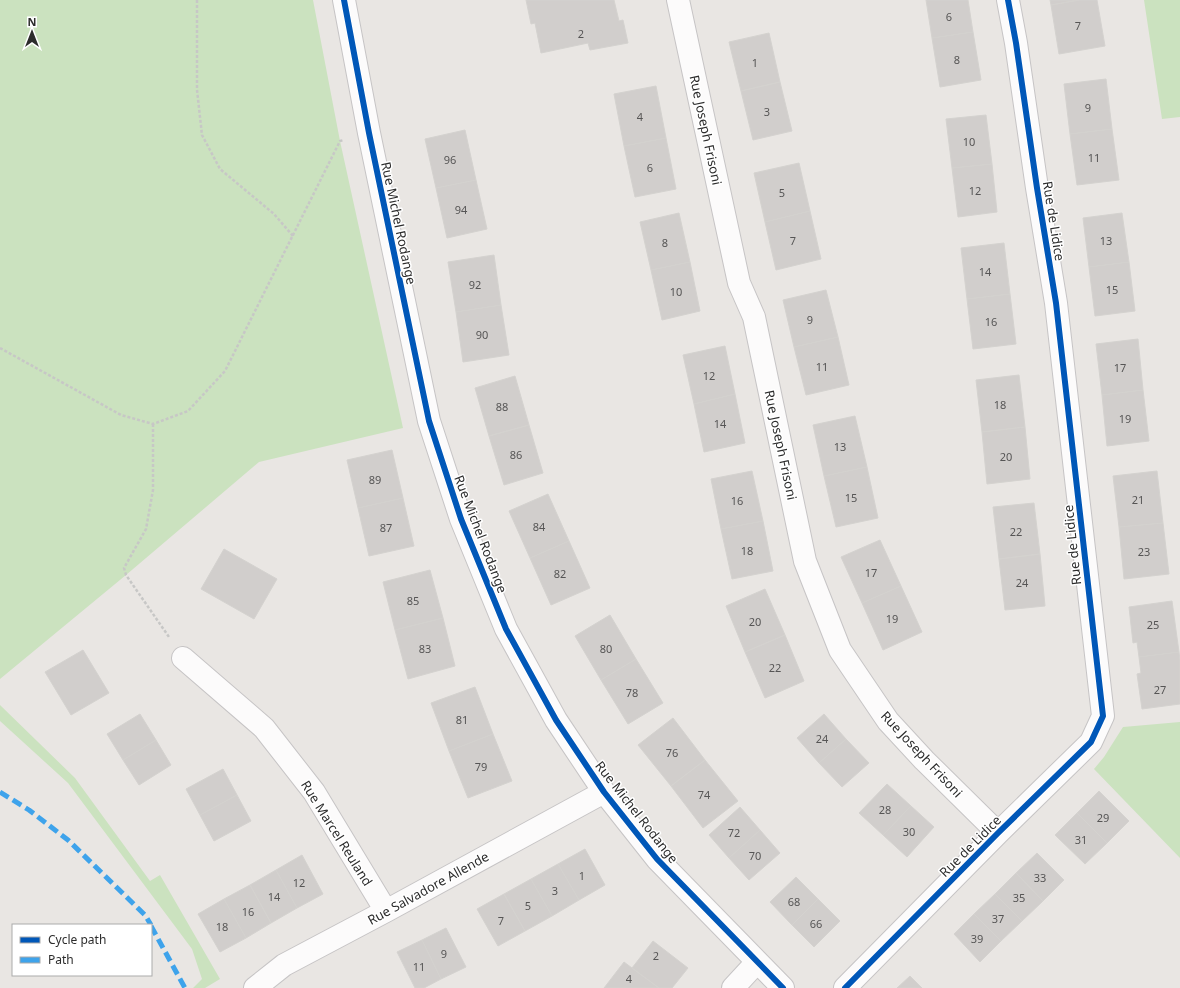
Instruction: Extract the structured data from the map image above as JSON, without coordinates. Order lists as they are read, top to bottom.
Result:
{
  "streets": {
    "street": [
      "Rue Joseph Frisoni",
      "Rue de Lidice",
      "Rue Michel Rodange",
      "Rue Marcel Reuland",
      "Rue Salvadore Allende"
    ]
  },
  "crossings": [
    ["Rue Joseph Frisoni", "Rue de Lidice"],
    ["Rue Michel Rodange", "Rue Salvadore Allende"],
    ["Rue Marcel Reuland", "Rue Salvadore Allende"]
  ],
  "house_numbers": [
    "6",
    "7",
    "2",
    "8",
    "1",
    "9",
    "3",
    "4",
    "10",
    "11",
    "96",
    "6",
    "12",
    "5",
    "94",
    "7",
    "13",
    "8",
    "14",
    "92",
    "15",
    "10",
    "9",
    "16",
    "90",
    "11",
    "17",
    "12",
    "18",
    "88",
    "19",
    "14",
    "13",
    "86",
    "20",
    "89",
    "15",
    "21",
    "16",
    "84",
    "87",
    "22",
    "18",
    "23",
    "17",
    "82",
    "24",
    "85",
    "19",
    "20",
    "25",
    "83",
    "80",
    "22",
    "27",
    "78",
    "81",
    "24",
    "76",
    "79",
    "74",
    "28",
    "29",
    "30",
    "72",
    "31",
    "70",
    "1",
    "33",
    "12",
    "3",
    "14",
    "35",
    "68",
    "5",
    "16",
    "37",
    "7",
    "66",
    "18",
    "39",
    "9",
    "2",
    "11",
    "4"
  ],
  "legend": ["Cycle path", "Path"],
  "north": "top"
}
